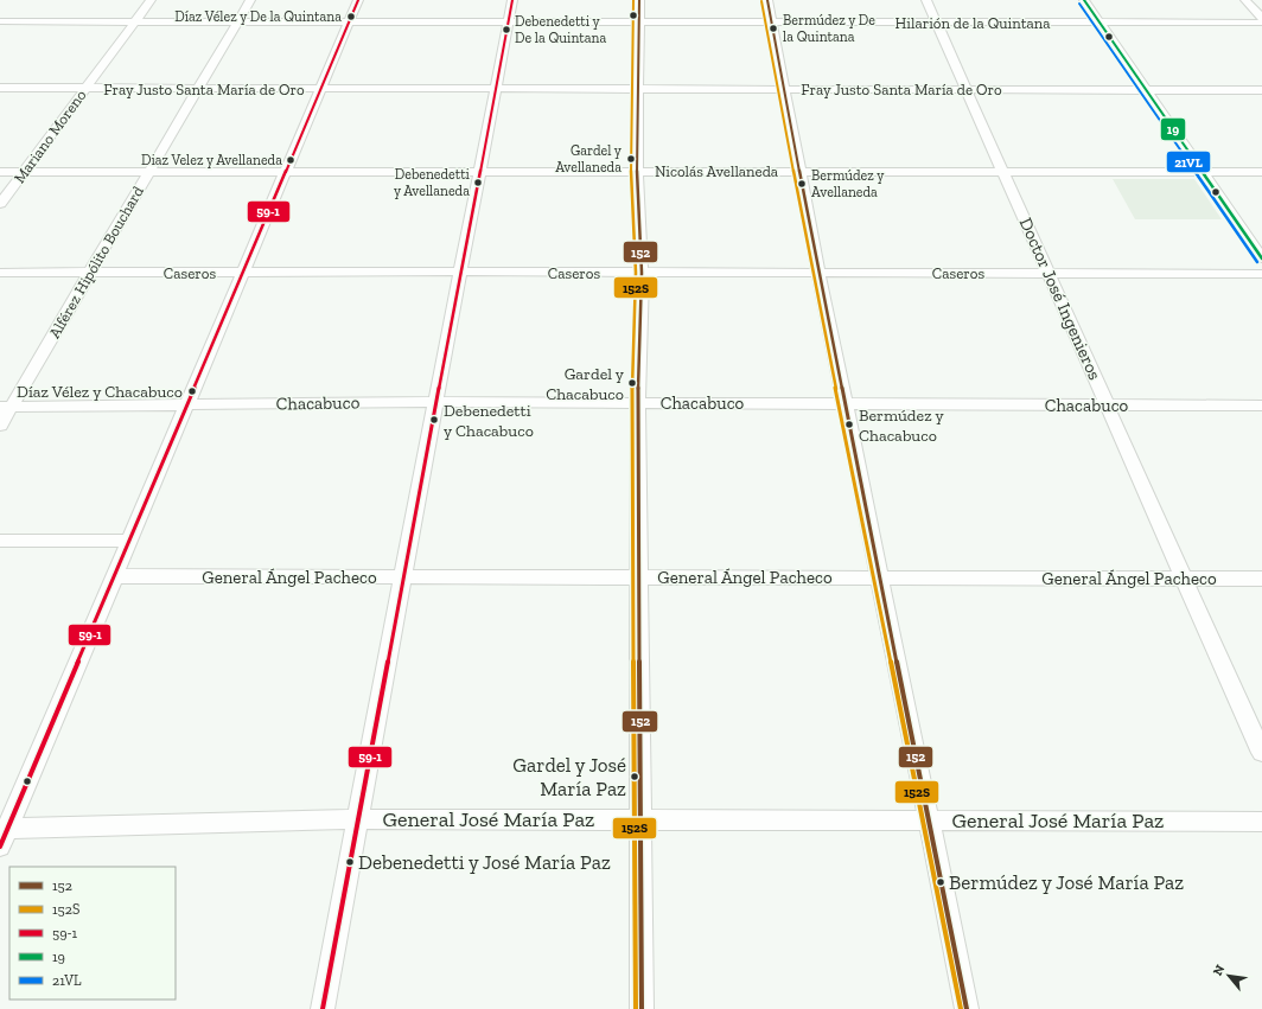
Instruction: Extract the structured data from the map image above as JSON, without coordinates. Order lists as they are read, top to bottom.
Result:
{
  "streets": {
    "street": [
      "Hilarión de la Quintana",
      "Fray Justo Santa María de Oro",
      "Mariano Moreno",
      "Nicolás Avellaneda",
      "Alférez Hipólito Bouchard",
      "Caseros",
      "Doctor José Ingenieros",
      "Chacabuco",
      "General Ángel Pacheco",
      "General José María Paz"
    ]
  },
  "crossings": [
    ["Hilarión de la Quintana", "Mariano Moreno"],
    ["Hilarión de la Quintana", "Alférez Hipólito Bouchard"],
    ["Hilarión de la Quintana", "Doctor José Ingenieros"],
    ["Fray Justo Santa María de Oro", "Mariano Moreno"],
    ["Fray Justo Santa María de Oro", "Alférez Hipólito Bouchard"],
    ["Fray Justo Santa María de Oro", "Doctor José Ingenieros"],
    ["Mariano Moreno", "Nicolás Avellaneda"],
    ["Nicolás Avellaneda", "Alférez Hipólito Bouchard"],
    ["Nicolás Avellaneda", "Doctor José Ingenieros"],
    ["Alférez Hipólito Bouchard", "Caseros"],
    ["Alférez Hipólito Bouchard", "Chacabuco"],
    ["Caseros", "Doctor José Ingenieros"],
    ["Doctor José Ingenieros", "Chacabuco"],
    ["Doctor José Ingenieros", "General Ángel Pacheco"]
  ],
  "places": [
    "Díaz Vélez y De la Quintana",
    "Bermúdez y De la Quintana",
    "Debenedetti y De la Quintana",
    "Gardel y Avellaneda",
    "Diaz Velez y Avellaneda",
    "Debenedetti y Avellaneda",
    "Bermúdez y Avellaneda",
    "Gardel y Chacabuco",
    "Díaz Vélez y Chacabuco",
    "Debenedetti y Chacabuco",
    "Bermúdez y Chacabuco",
    "Gardel y José María Paz",
    "Debenedetti y José María Paz",
    "Bermúdez y José María Paz"
  ],
  "lines": [
    "transit line 152",
    "transit line 152S",
    "transit line 59-1",
    "transit line 19",
    "transit line 21VL"
  ],
  "legend": [
    "152",
    "152S",
    "59-1",
    "19",
    "21VL"
  ],
  "north": "top left"
}
